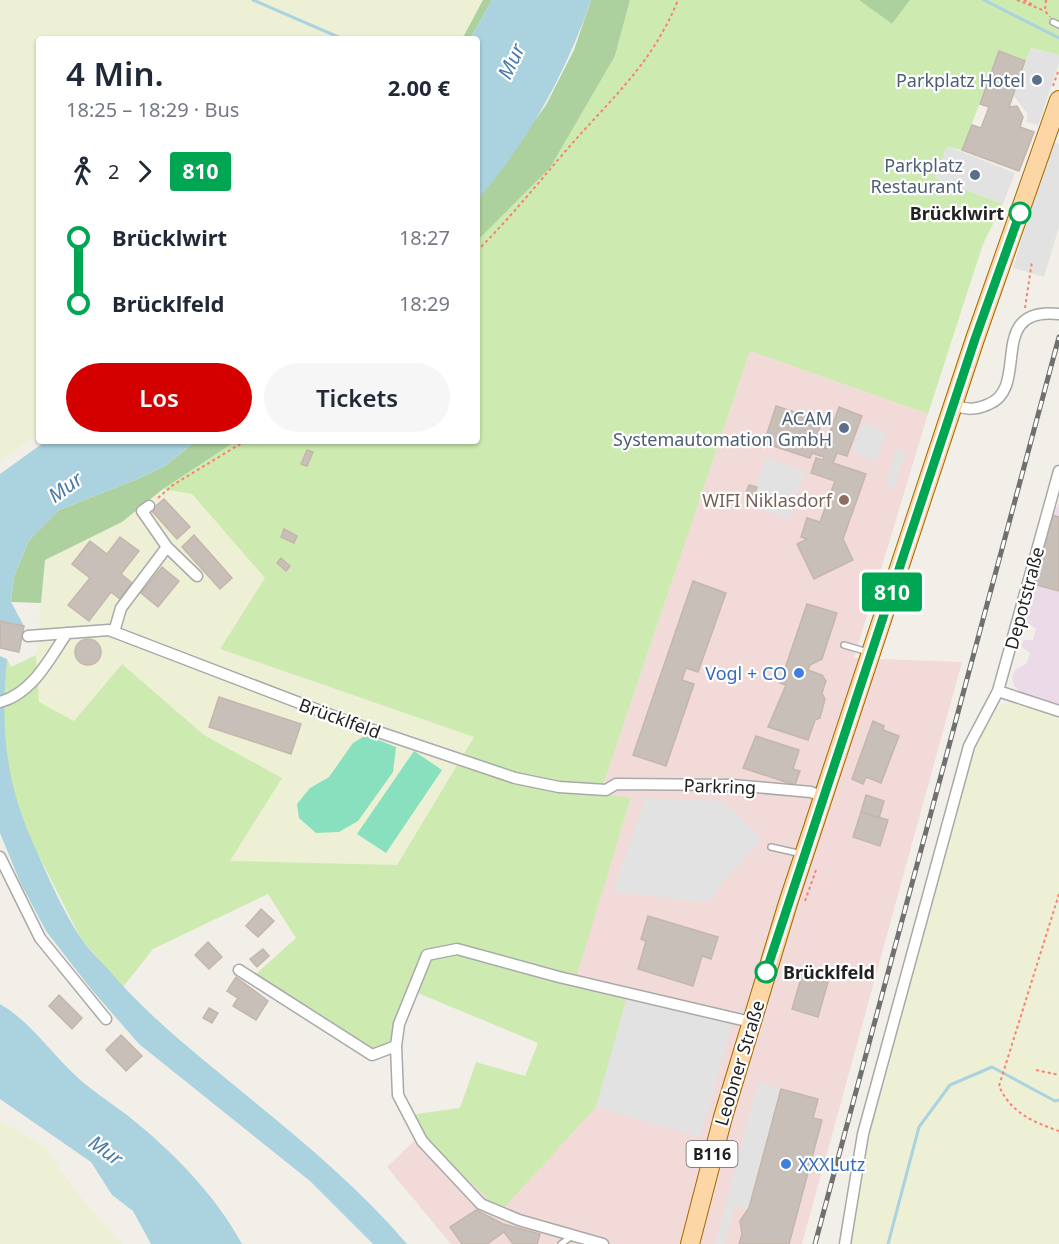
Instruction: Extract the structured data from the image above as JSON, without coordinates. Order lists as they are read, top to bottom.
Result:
{
  "streets": {
    "main road": ["Leobner Straße", "B116"],
    "street": ["Depotstraße", "Brücklfeld", "Parkring"]
  },
  "crossings": [
    ["Brücklfeld", "Parkring"],
    ["Parkring", "Leobner Straße"]
  ],
  "water": ["Mur"],
  "places": [
    "Parkplatz Hotel",
    "Parkplatz Restaurant",
    "Brücklwirt",
    "ACAM Systemautomation GmbH",
    "WIFI Niklasdorf",
    "Vogl + CO",
    "Brücklfeld",
    "XXXLutz"
  ],
  "lines": ["bus line 810"],
  "page": {
    "on_map": "810",
    "heading": ["4 Min.", "18:25 – 18:29 · Bus", "2.00 €"],
    "legs": ["2", "810"],
    "list": [
      {
        "name": "Brücklwirt",
        "value": "18:27"
      },
      {
        "name": "Brücklfeld",
        "value": "18:29"
      }
    ],
    "buttons": ["Los", "Tickets"]
  }
}
